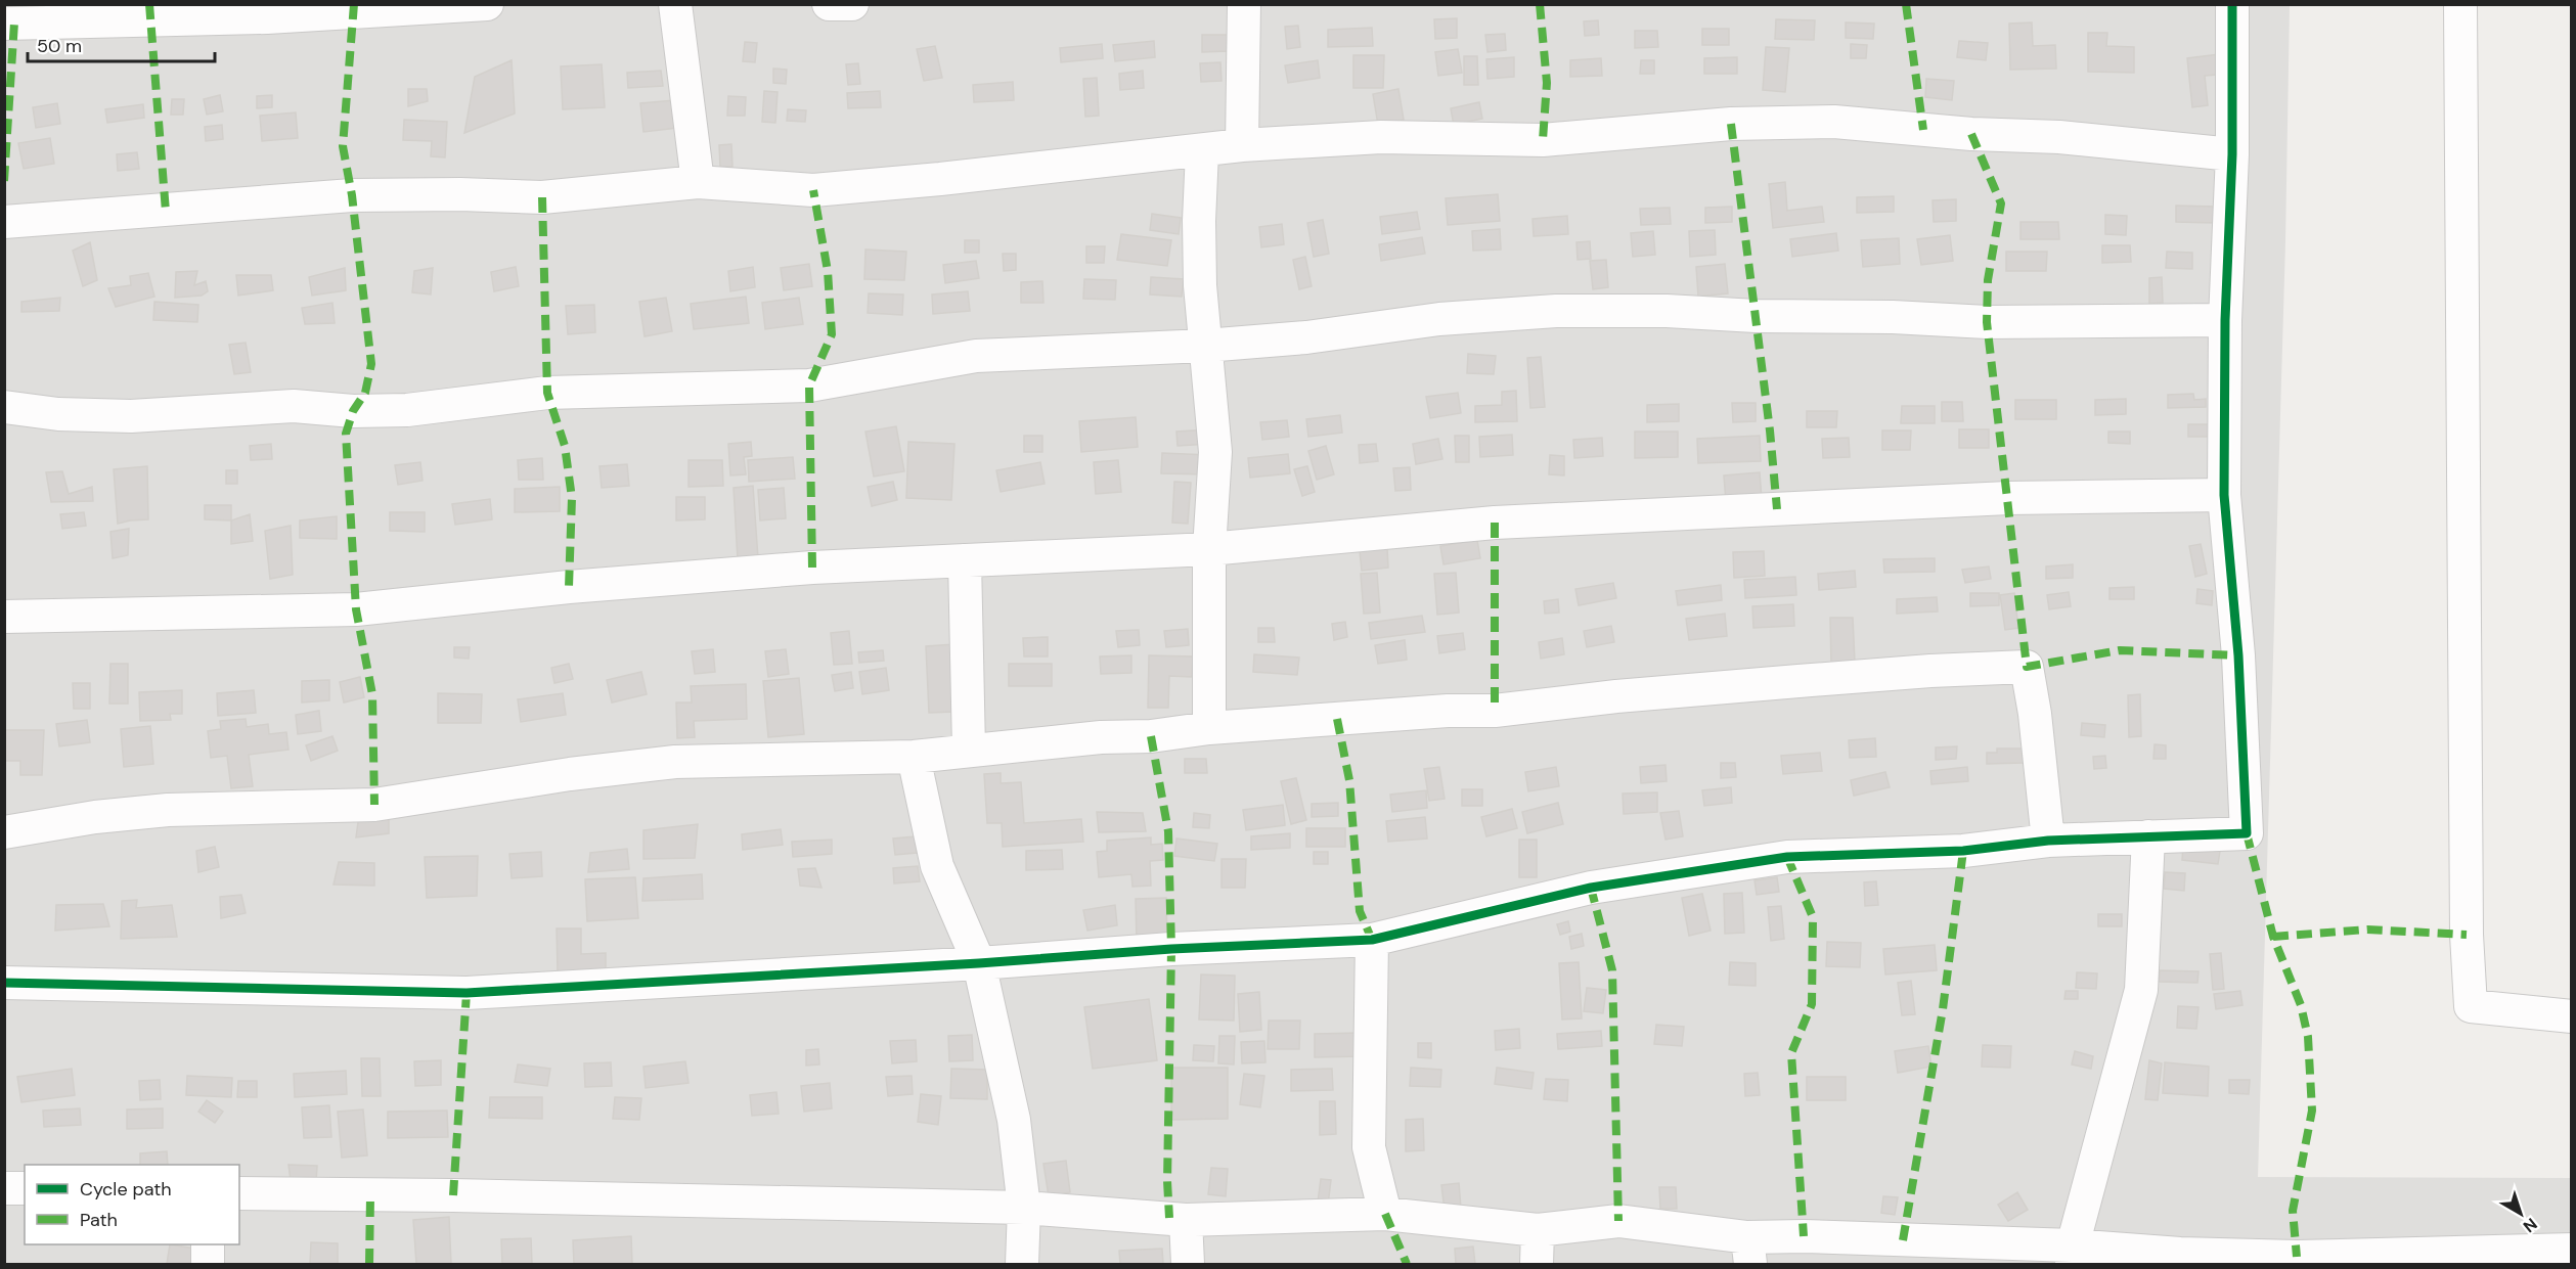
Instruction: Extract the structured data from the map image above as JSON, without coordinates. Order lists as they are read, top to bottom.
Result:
{
  "legend": ["Cycle path", "Path"],
  "scale_bar": "50 m",
  "north": "bottom right"
}
